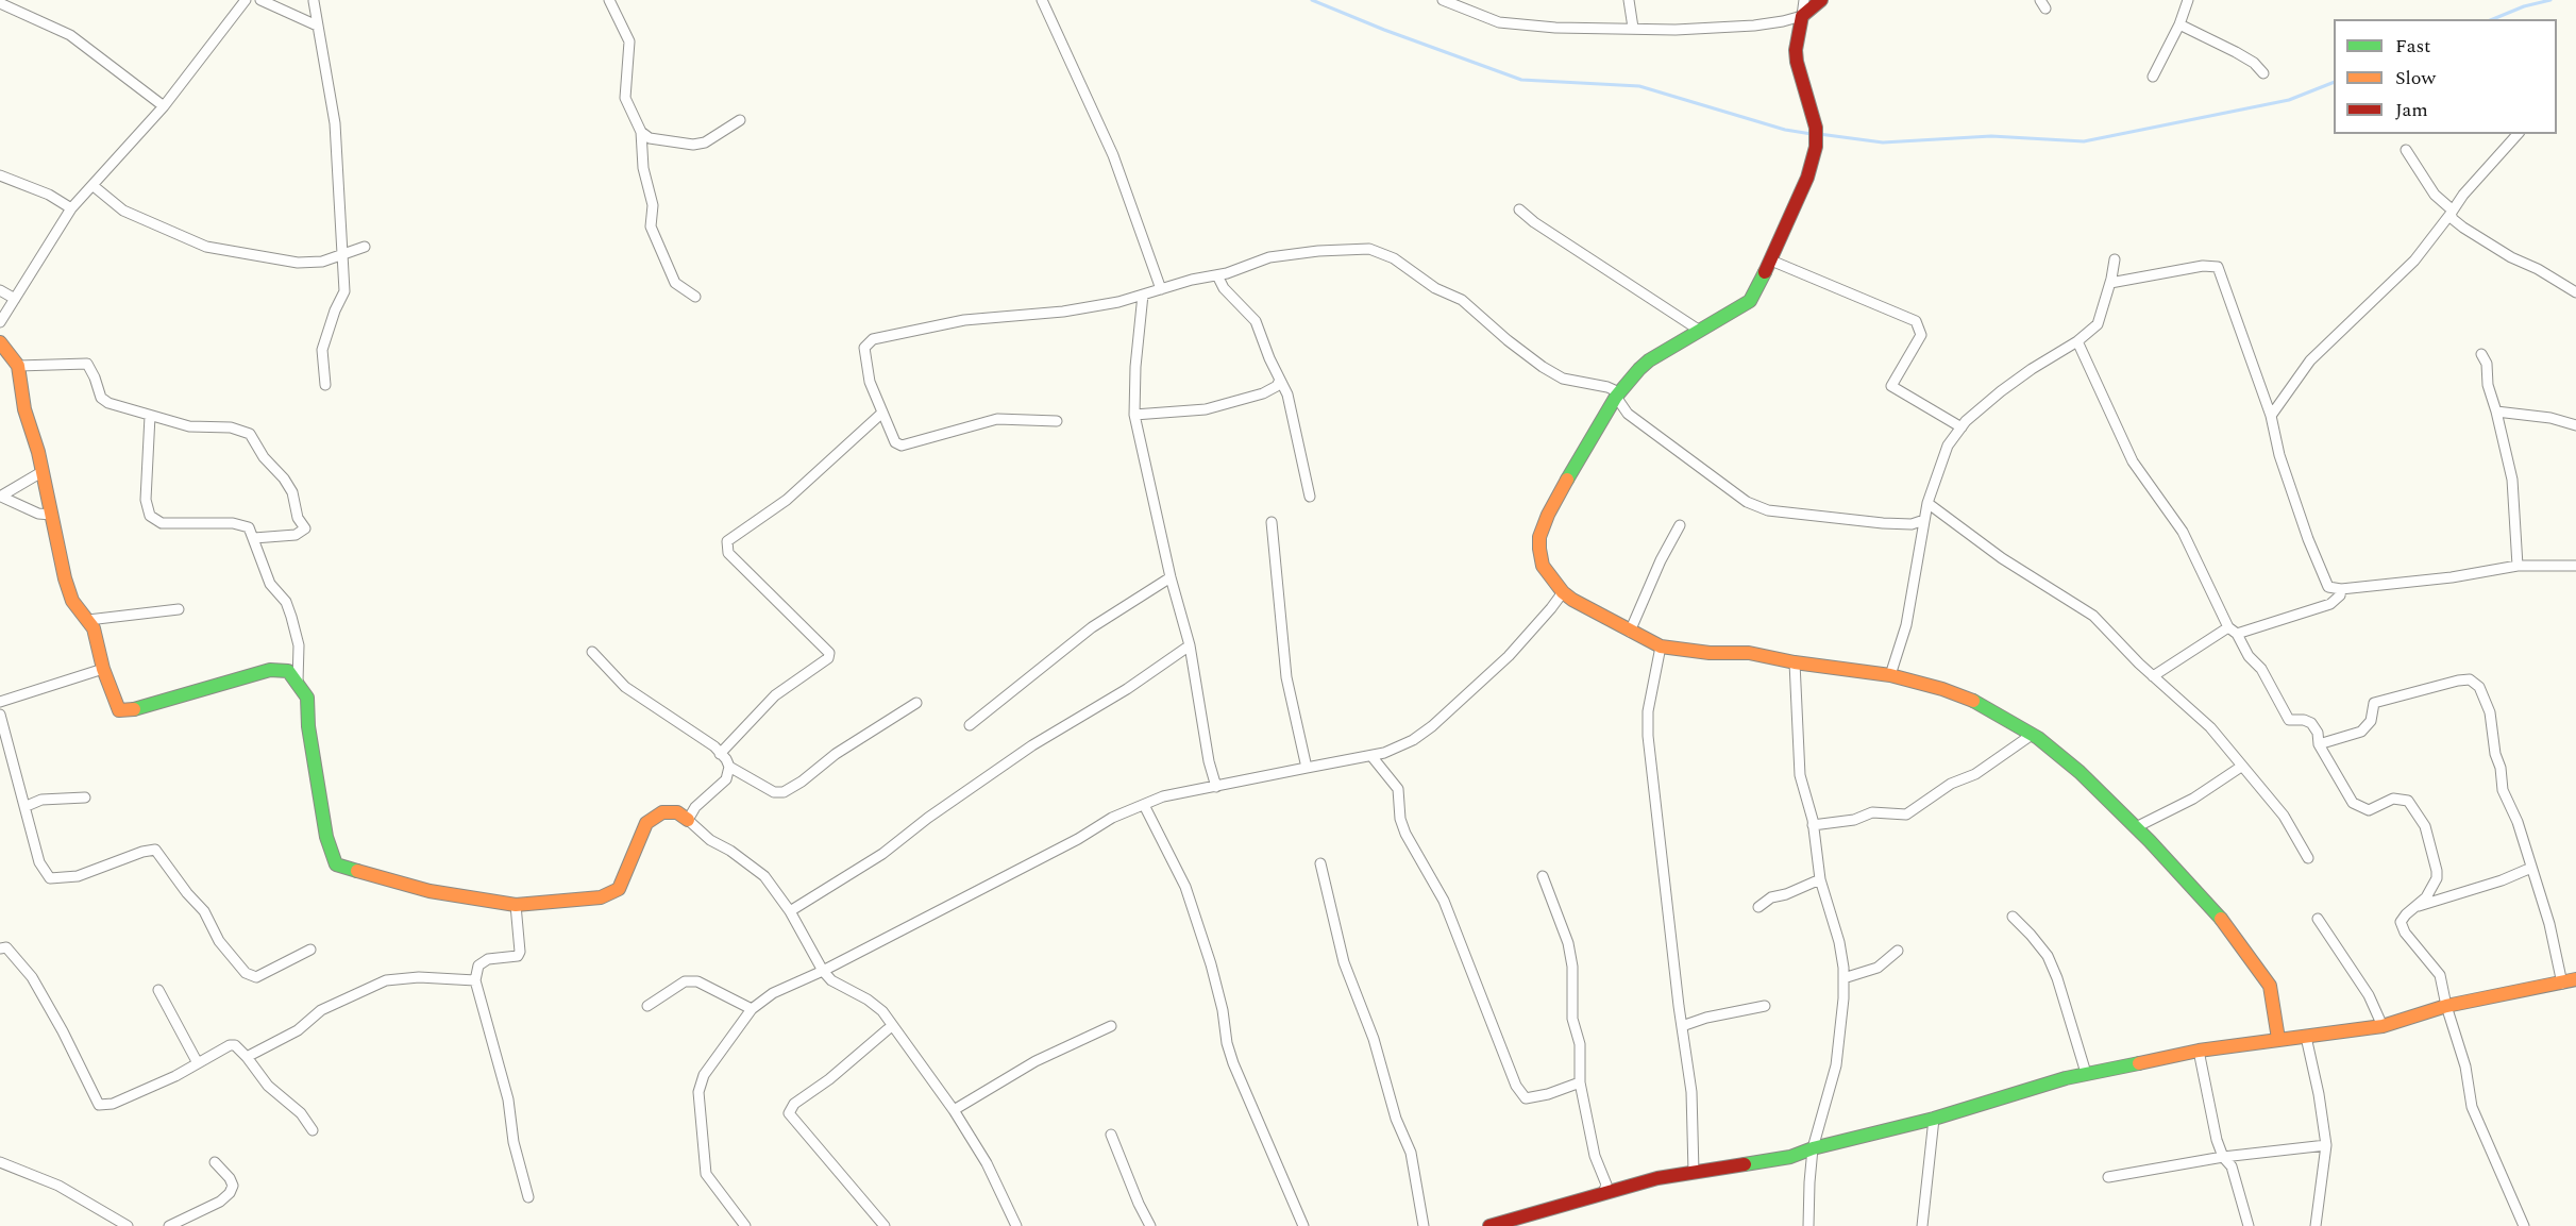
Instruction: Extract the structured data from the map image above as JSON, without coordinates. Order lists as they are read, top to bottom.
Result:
{
  "legend": ["Fast", "Slow", "Jam"]
}
